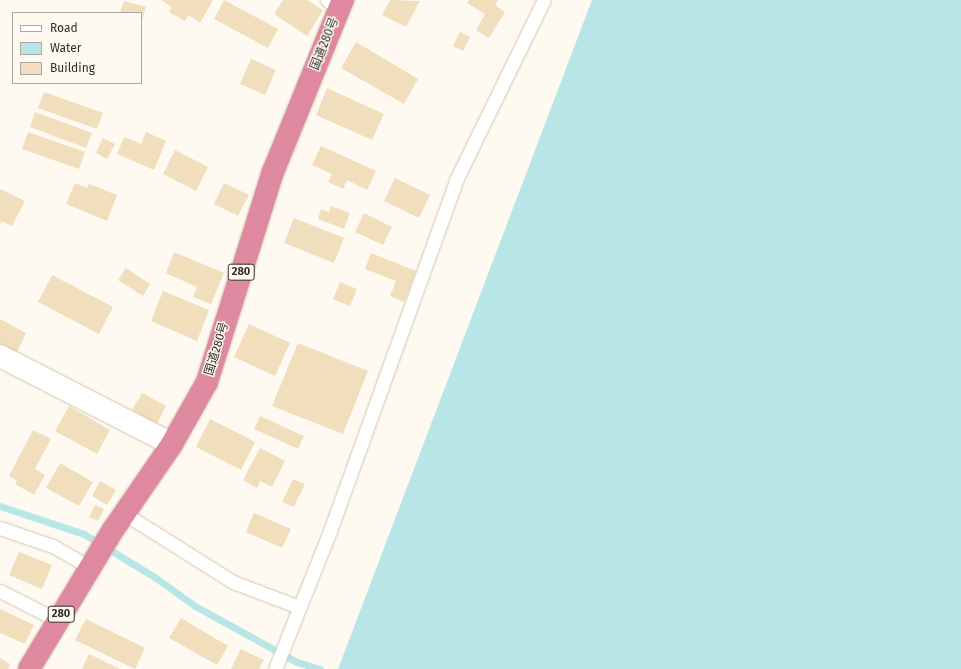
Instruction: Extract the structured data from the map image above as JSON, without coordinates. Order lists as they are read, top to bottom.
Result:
{
  "streets": {
    "highway": ["国道280号", "280"]
  },
  "legend": ["Road", "Water", "Building"]
}
